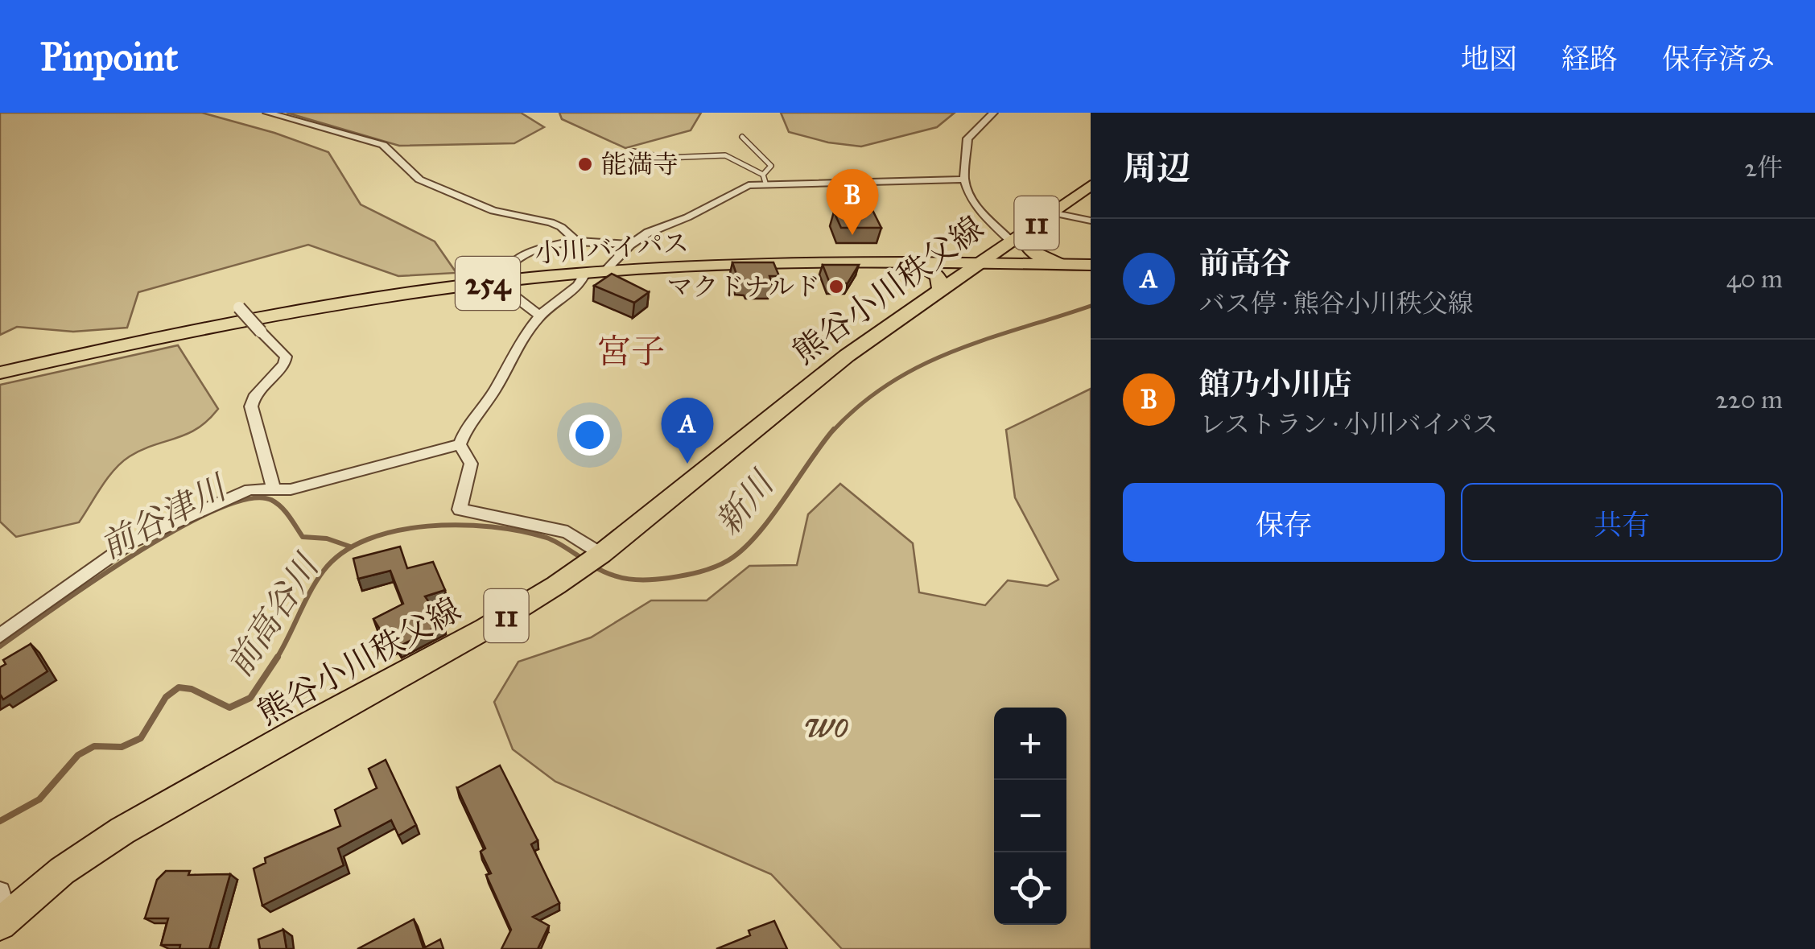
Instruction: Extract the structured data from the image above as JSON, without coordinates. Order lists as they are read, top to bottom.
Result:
{
  "streets": {
    "main road": [
      "11",
      "小川バイパス",
      "254",
      "熊谷小川秩父線"
    ]
  },
  "crossings": [
    ["小川バイパス", "熊谷小川秩父線"]
  ],
  "districts": ["宮子"],
  "water": ["新川", "前谷津川", "前高谷川"],
  "parks": ["wo"],
  "places": ["能満寺", "マクドナルド"],
  "page": {
    "header": "Pinpoint",
    "nav": ["地図", "経路", "保存済み"],
    "heading": ["周辺", "2件"],
    "pins": ["B", "A"],
    "list": [
      {
        "mark": "A",
        "name": "前高谷",
        "note": "バス停 · 熊谷小川秩父線",
        "value": "40 m"
      },
      {
        "mark": "B",
        "name": "館乃小川店",
        "note": "レストラン · 小川バイパス",
        "value": "220 m"
      }
    ],
    "buttons": ["保存", "共有"],
    "map_buttons": ["+", "−"]
  }
}
